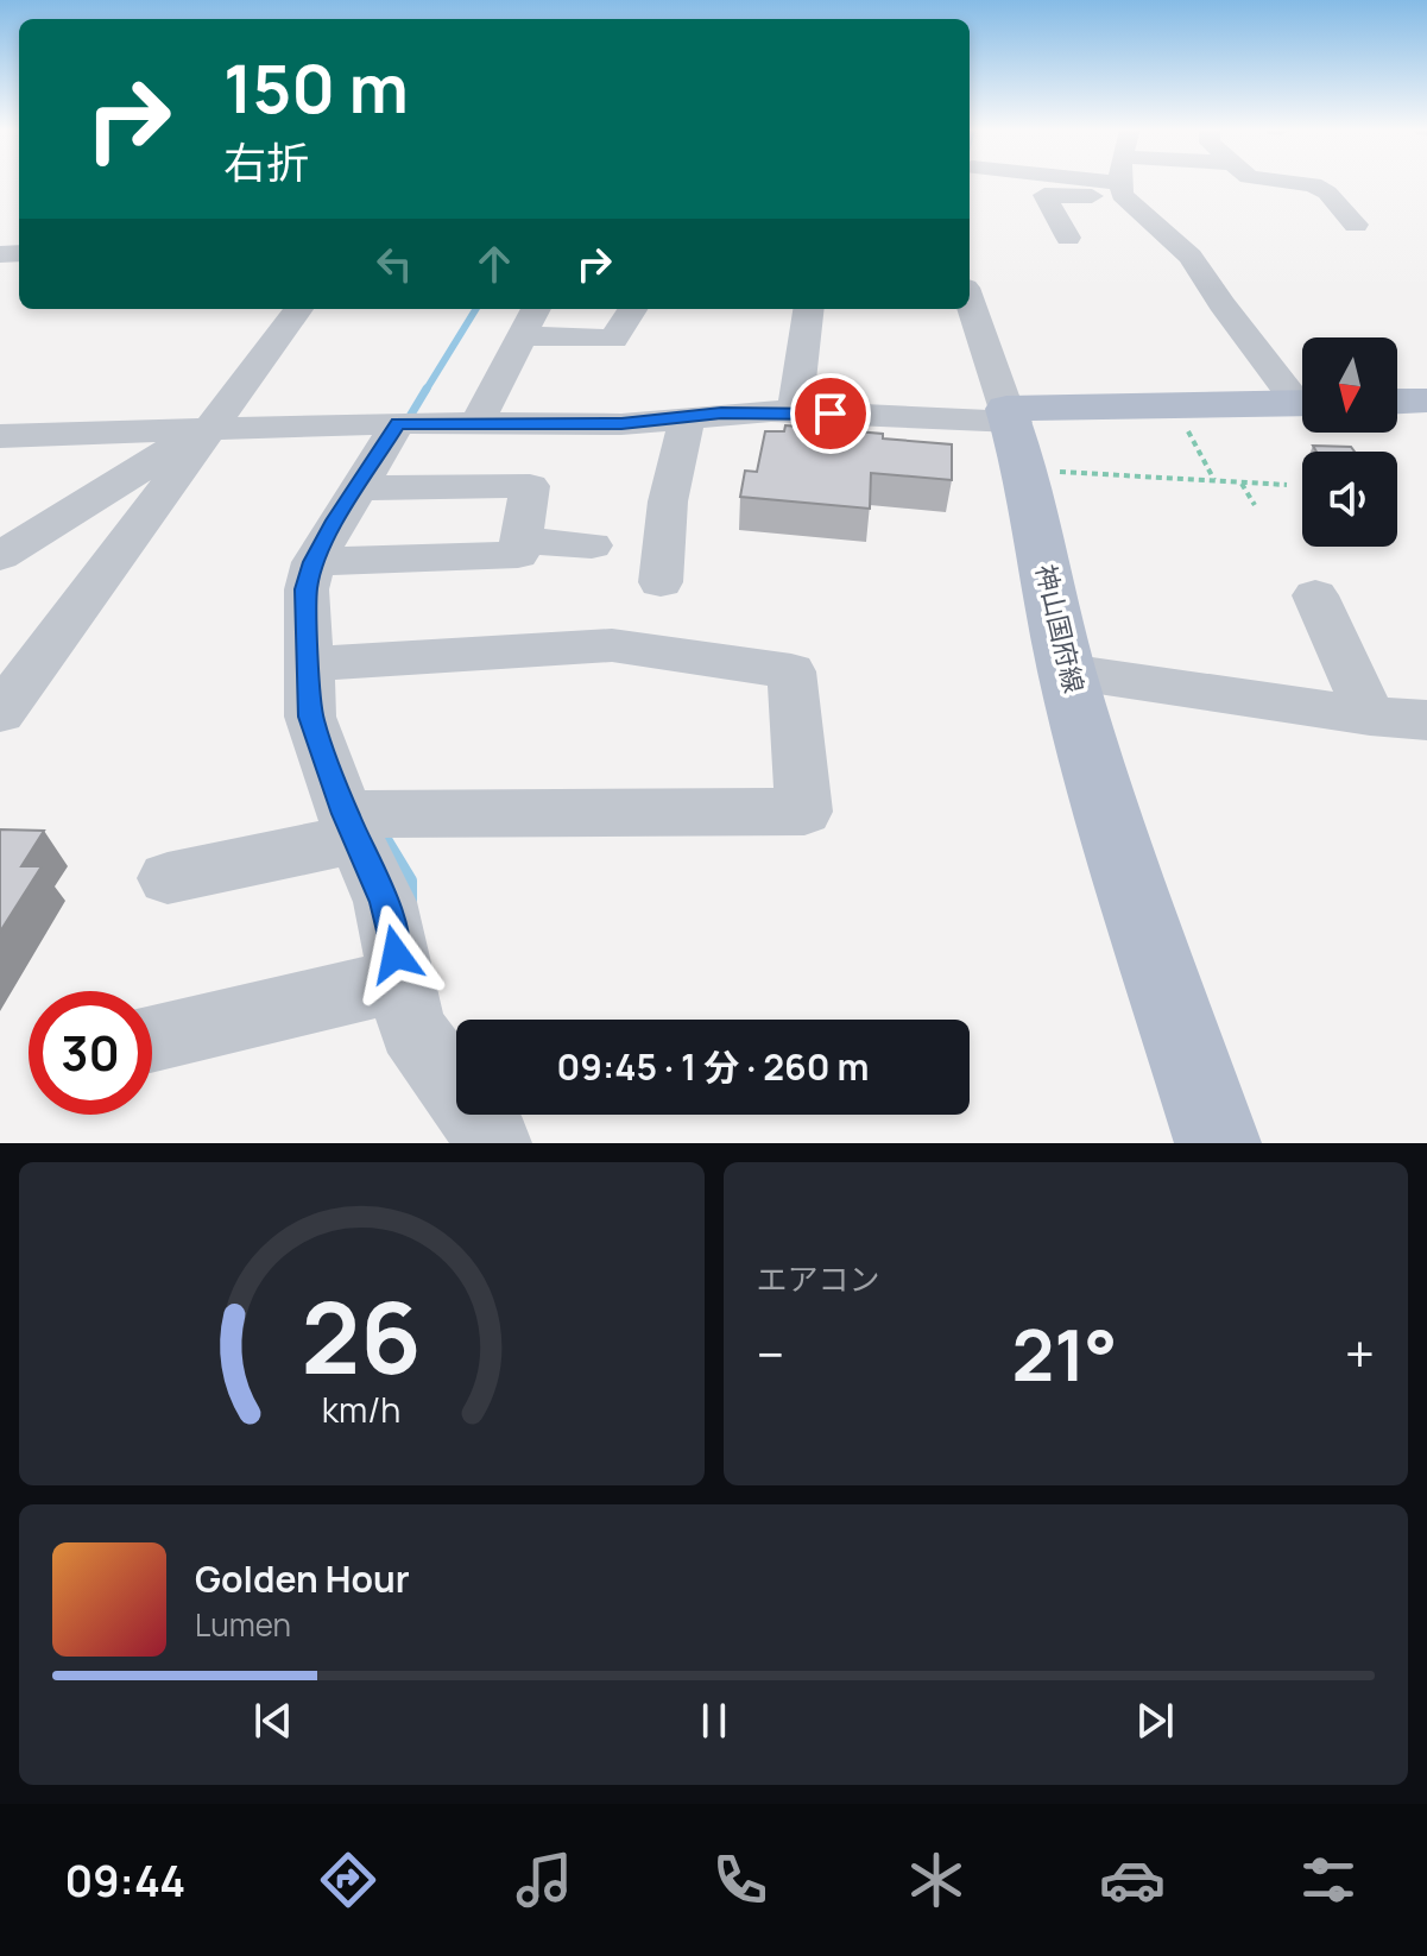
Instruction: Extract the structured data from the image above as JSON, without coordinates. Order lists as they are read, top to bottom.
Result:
{
  "streets": {
    "main road": ["神山国府線"]
  },
  "north": "bottom",
  "page": {
    "turn": ["150 m", "右折"],
    "limit": "30",
    "trip": "09:45 · 1 分 · 260 m",
    "tile": "エアコン",
    "heat": ["−", "21°", "+"],
    "song": ["Golden Hour", "Lumen"],
    "tabs": "09:44",
    "gauge": ["26", "km/h"]
  }
}
